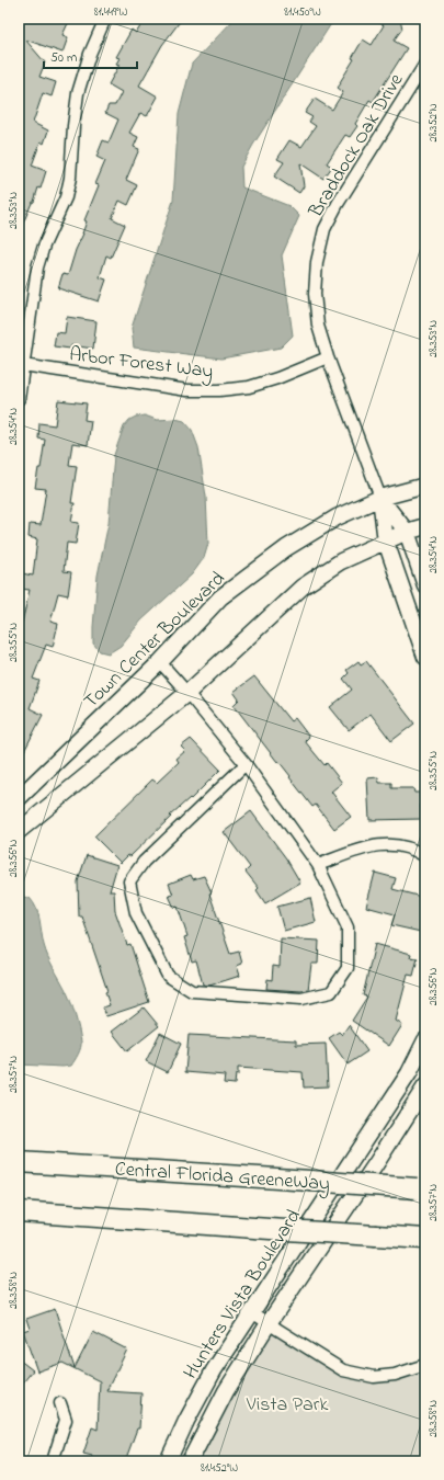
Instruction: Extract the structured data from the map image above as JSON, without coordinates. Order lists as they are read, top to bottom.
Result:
{
  "streets": {
    "highway": ["Central Florida GreeneWay"],
    "street": [
      "Braddock Oak Drive",
      "Arbor Forest Way",
      "Town Center Boulevard",
      "Hunters Vista Boulevard"
    ]
  },
  "crossings": [
    ["Braddock Oak Drive", "Arbor Forest Way"],
    ["Braddock Oak Drive", "Town Center Boulevard"]
  ],
  "parks": ["Vista Park"],
  "scale_bar": "50 m",
  "coordinates": [
    "81.449°W",
    "81.450°W",
    "28.352°N",
    "28.353°N",
    "28.354°N",
    "28.355°N",
    "28.356°N",
    "28.357°N",
    "28.358°N",
    "81.452°W"
  ]
}
